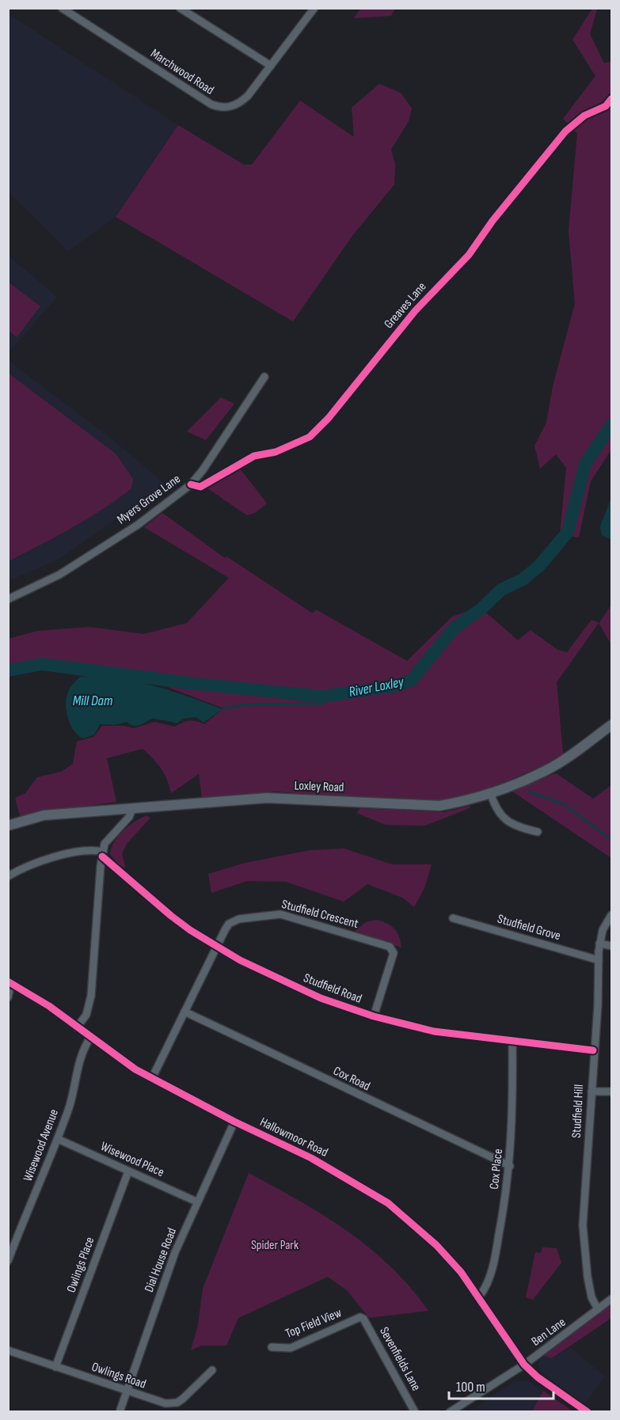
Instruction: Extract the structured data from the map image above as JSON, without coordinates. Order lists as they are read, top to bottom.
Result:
{
  "streets": {
    "main road": ["Loxley Road"],
    "street": [
      "Marchwood Road",
      "Greaves Lane",
      "Myers Grove Lane",
      "Studfield Crescent",
      "Studfield Grove",
      "Studfield Road",
      "Cox Road",
      "Studfield Hill",
      "Hallowmoor Road",
      "Wisewood Avenue",
      "Wisewood Place",
      "Cox Place",
      "Dial House Road",
      "Owlings Place",
      "Top Field View",
      "Ben Lane",
      "Sevenfields Lane",
      "Owlings Road"
    ]
  },
  "crossings": [
    ["Greaves Lane", "Myers Grove Lane"],
    ["Studfield Crescent", "Studfield Road"],
    ["Studfield Crescent", "Cox Road"],
    ["Studfield Crescent", "Hallowmoor Road"],
    ["Studfield Grove", "Studfield Hill"],
    ["Studfield Road", "Studfield Hill"],
    ["Studfield Road", "Cox Place"],
    ["Cox Road", "Cox Place"],
    ["Studfield Hill", "Ben Lane"],
    ["Hallowmoor Road", "Wisewood Avenue"],
    ["Hallowmoor Road", "Cox Place"],
    ["Hallowmoor Road", "Dial House Road"],
    ["Hallowmoor Road", "Ben Lane"],
    ["Wisewood Avenue", "Wisewood Place"],
    ["Wisewood Place", "Dial House Road"],
    ["Wisewood Place", "Owlings Place"],
    ["Dial House Road", "Owlings Road"],
    ["Owlings Place", "Owlings Road"],
    ["Top Field View", "Sevenfields Lane"]
  ],
  "water": ["River Loxley", "Mill Dam"],
  "parks": ["Spider Park"],
  "scale_bar": "100 m"
}
